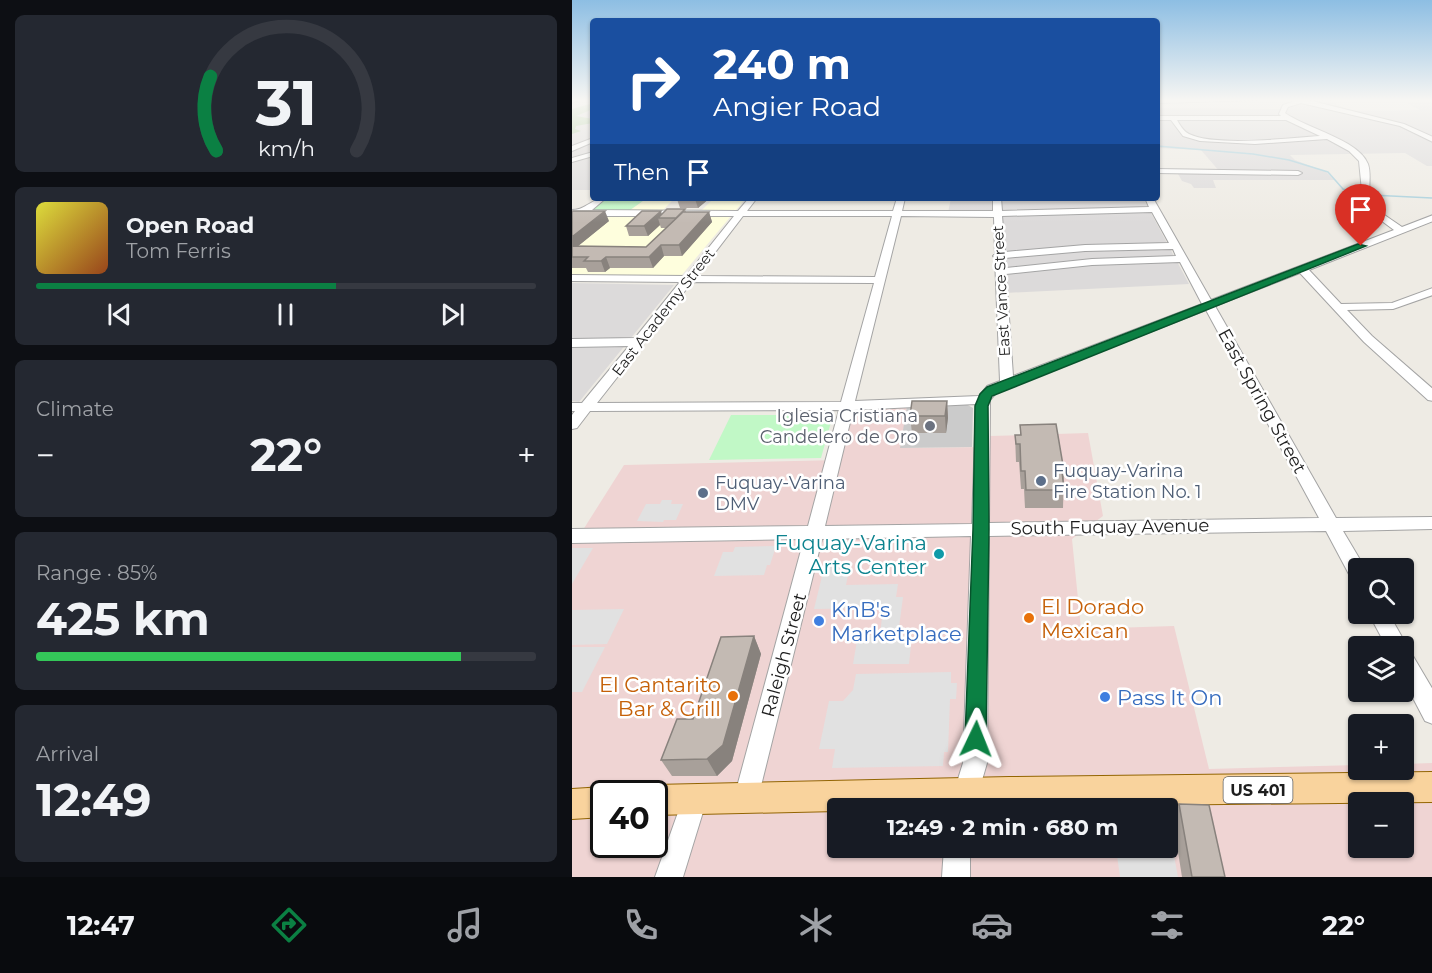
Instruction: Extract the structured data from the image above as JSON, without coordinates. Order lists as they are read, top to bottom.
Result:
{
  "streets": {
    "main road": ["US 401"],
    "street": [
      "East Vance Street",
      "East Academy Street",
      "East Spring Street",
      "South Fuquay Avenue",
      "Raleigh Street"
    ]
  },
  "crossings": [
    ["East Spring Street", "South Fuquay Avenue"],
    ["South Fuquay Avenue", "Raleigh Street"],
    ["Raleigh Street", "US 401"]
  ],
  "places": [
    "Iglesia Cristiana Candelero de Oro",
    "Fuquay-Varina Fire Station No. 1",
    "Fuquay-Varina DMV",
    "Fuquay-Varina Arts Center",
    "El Dorado Mexican",
    "KnB's Marketplace",
    "El Cantarito Bar & Grill",
    "Pass It On"
  ],
  "page": {
    "turn": ["240 m", "Angier Road"],
    "then": "Then",
    "song": ["Open Road", "Tom Ferris"],
    "tile": [
      "Climate",
      ["Range · 85%", "425 km"],
      ["Arrival", "12:49"]
    ],
    "heat": ["−", "22°", "+"],
    "map_buttons": ["+", "−"],
    "limit": "40",
    "trip": "12:49 · 2 min · 680 m",
    "tabs": ["12:47", "22°"],
    "gauge": ["31", "km/h"]
  }
}
